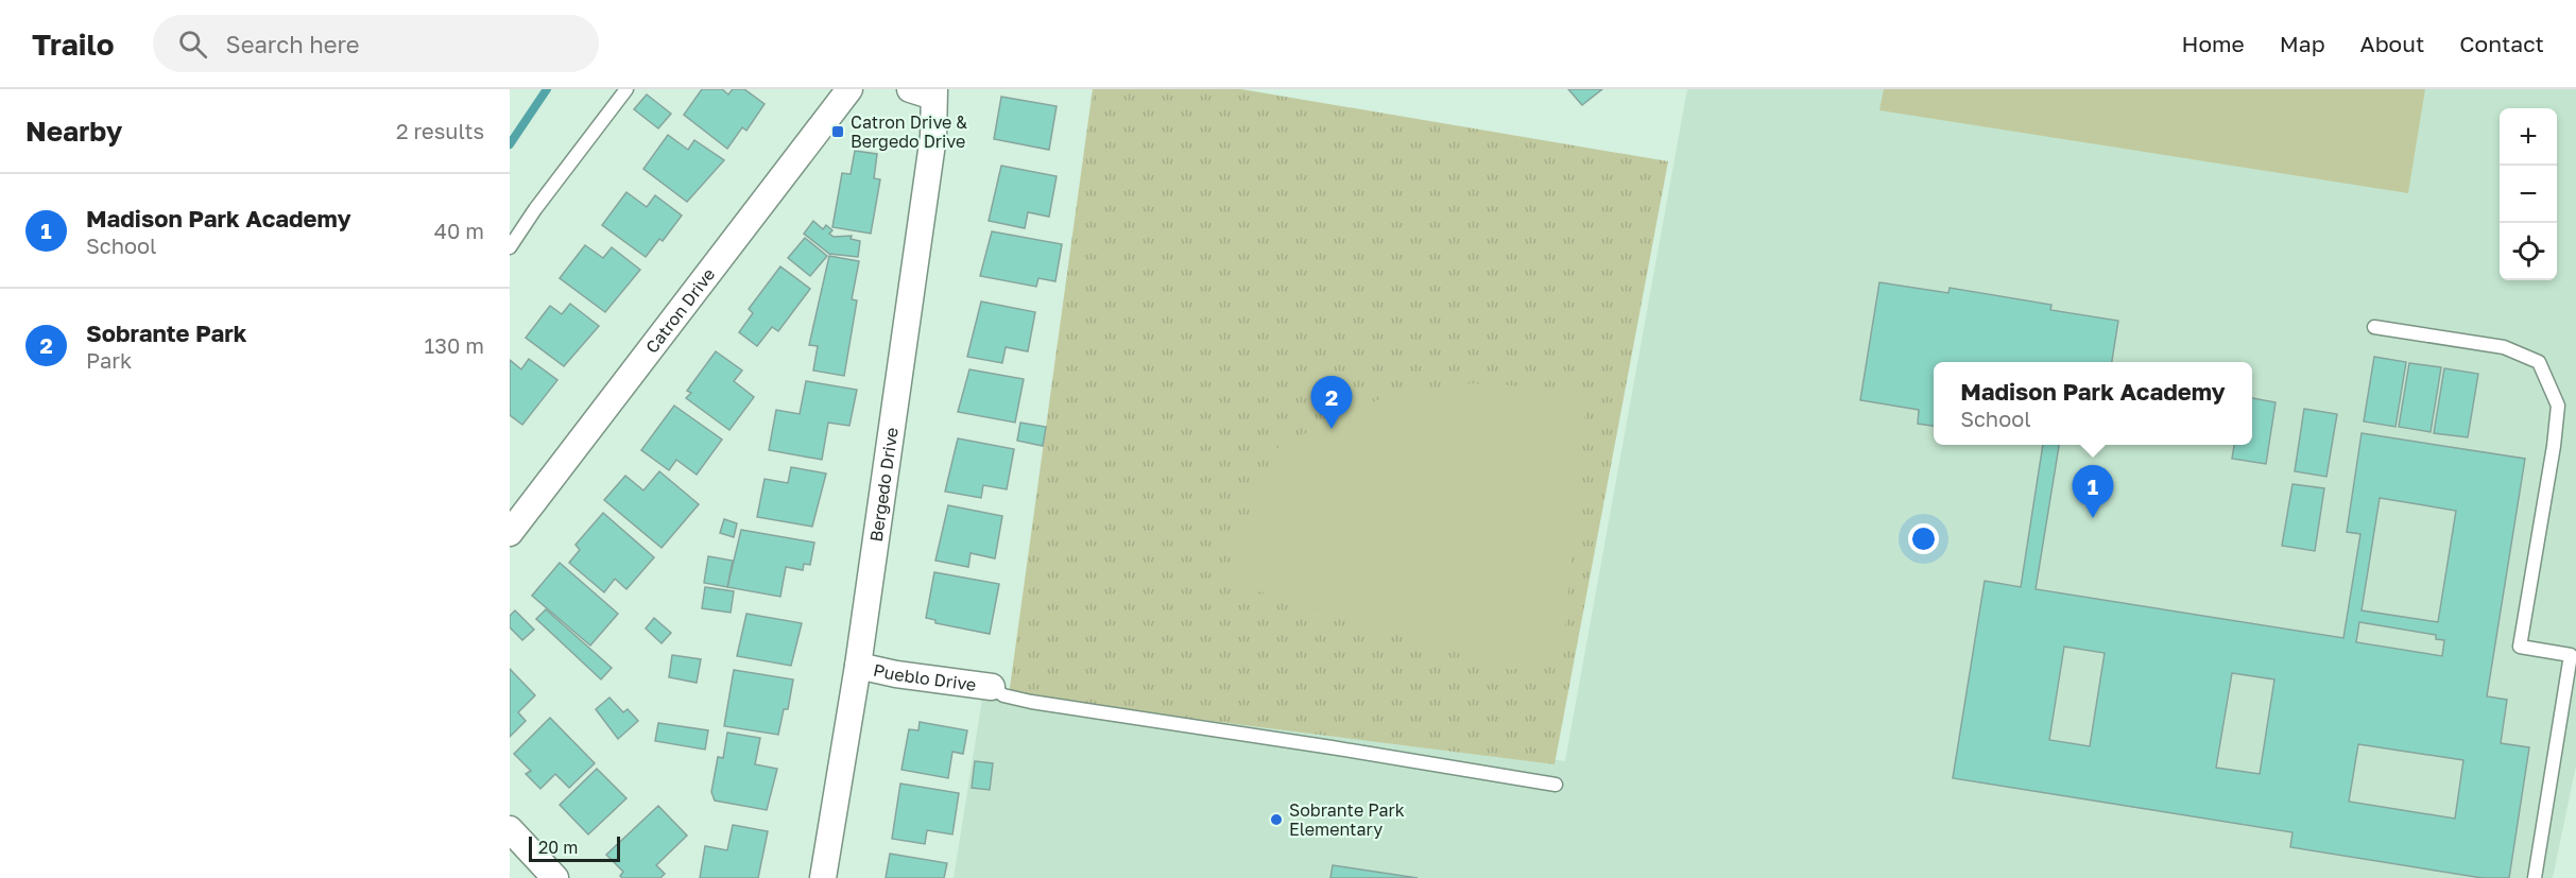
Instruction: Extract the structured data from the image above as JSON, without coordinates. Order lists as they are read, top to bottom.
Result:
{
  "streets": {
    "street": ["Catron Drive", "Bergedo Drive", "Pueblo Drive"]
  },
  "crossings": [
    ["Bergedo Drive", "Pueblo Drive"]
  ],
  "places": {
    "transit": ["Catron Drive & Bergedo Drive"],
    "other": ["Sobrante Park Elementary"]
  },
  "scale_bar": "20 m",
  "page": {
    "header": "Trailo",
    "search": "Search here",
    "nav": [
      "Home",
      "Map",
      "About",
      "Contact"
    ],
    "heading": ["Nearby", "2 results"],
    "map_buttons": ["+", "−"],
    "list": [
      {
        "mark": "1",
        "name": "Madison Park Academy",
        "note": "School",
        "value": "40 m"
      },
      {
        "mark": "2",
        "name": "Sobrante Park",
        "note": "Park",
        "value": "130 m"
      }
    ],
    "popup": ["Madison Park Academy", "School"],
    "pins": ["2", "1"],
    "scale": "20 m"
  }
}
